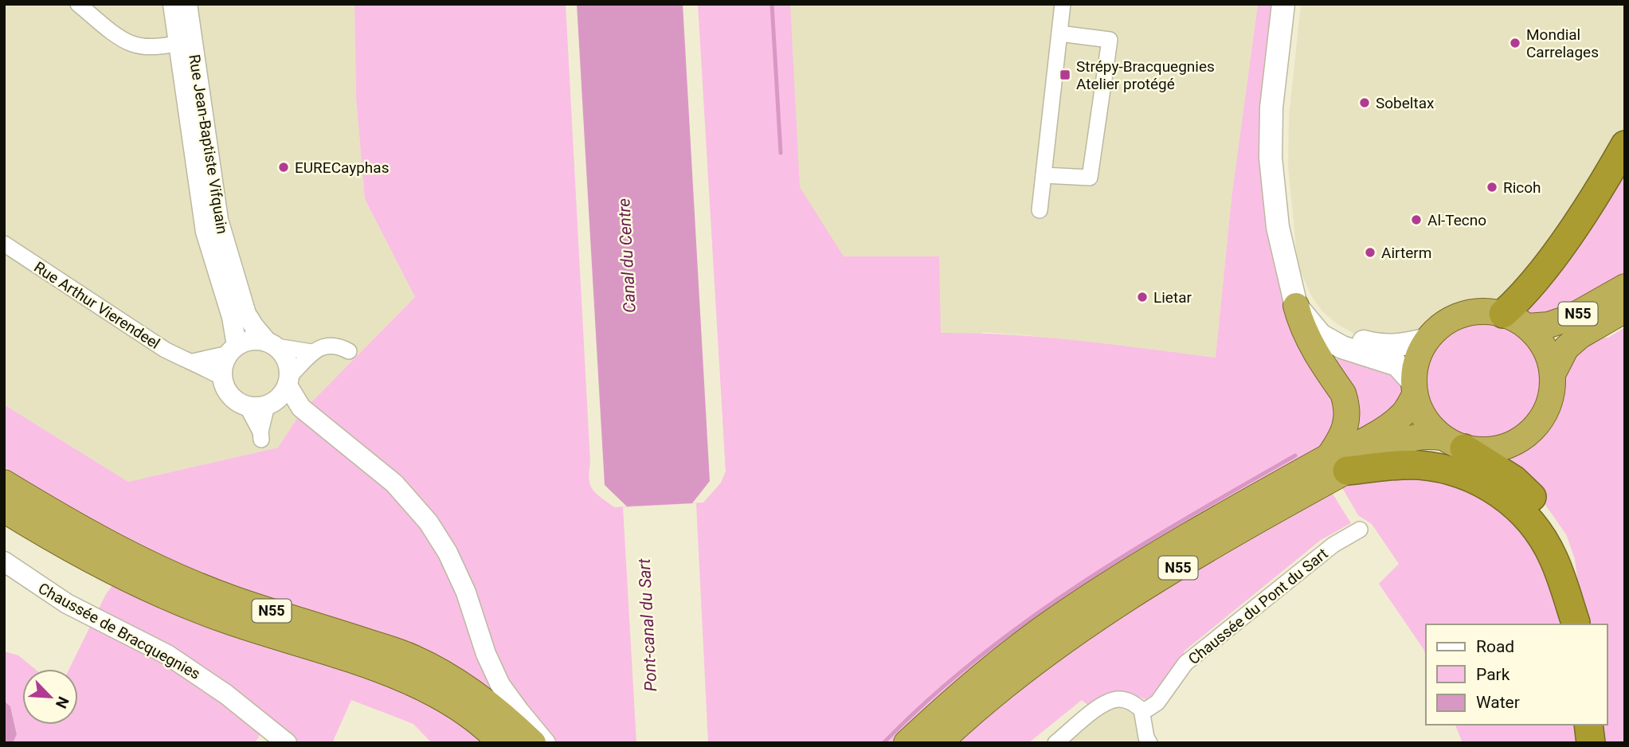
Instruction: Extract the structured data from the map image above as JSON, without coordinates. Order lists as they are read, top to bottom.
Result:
{
  "streets": {
    "highway": ["N55"],
    "street": [
      "Rue Jean-Baptiste Vifquain",
      "Rue Arthur Vierendeel",
      "Chaussée du Pont du Sart",
      "Chaussée de Bracquegnies"
    ]
  },
  "crossings": [
    ["Rue Jean-Baptiste Vifquain", "Rue Arthur Vierendeel"]
  ],
  "water": ["Canal du Centre", "Pont-canal du Sart"],
  "places": {
    "other": [
      "Mondial Carrelages",
      "Sobeltax",
      "EURECayphas",
      "Ricoh",
      "Al-Tecno",
      "Airterm",
      "Lietar"
    ],
    "transit": ["Strépy-Bracquegnies Atelier protégé"]
  },
  "legend": ["Road", "Park", "Water"],
  "north": "bottom right"
}
